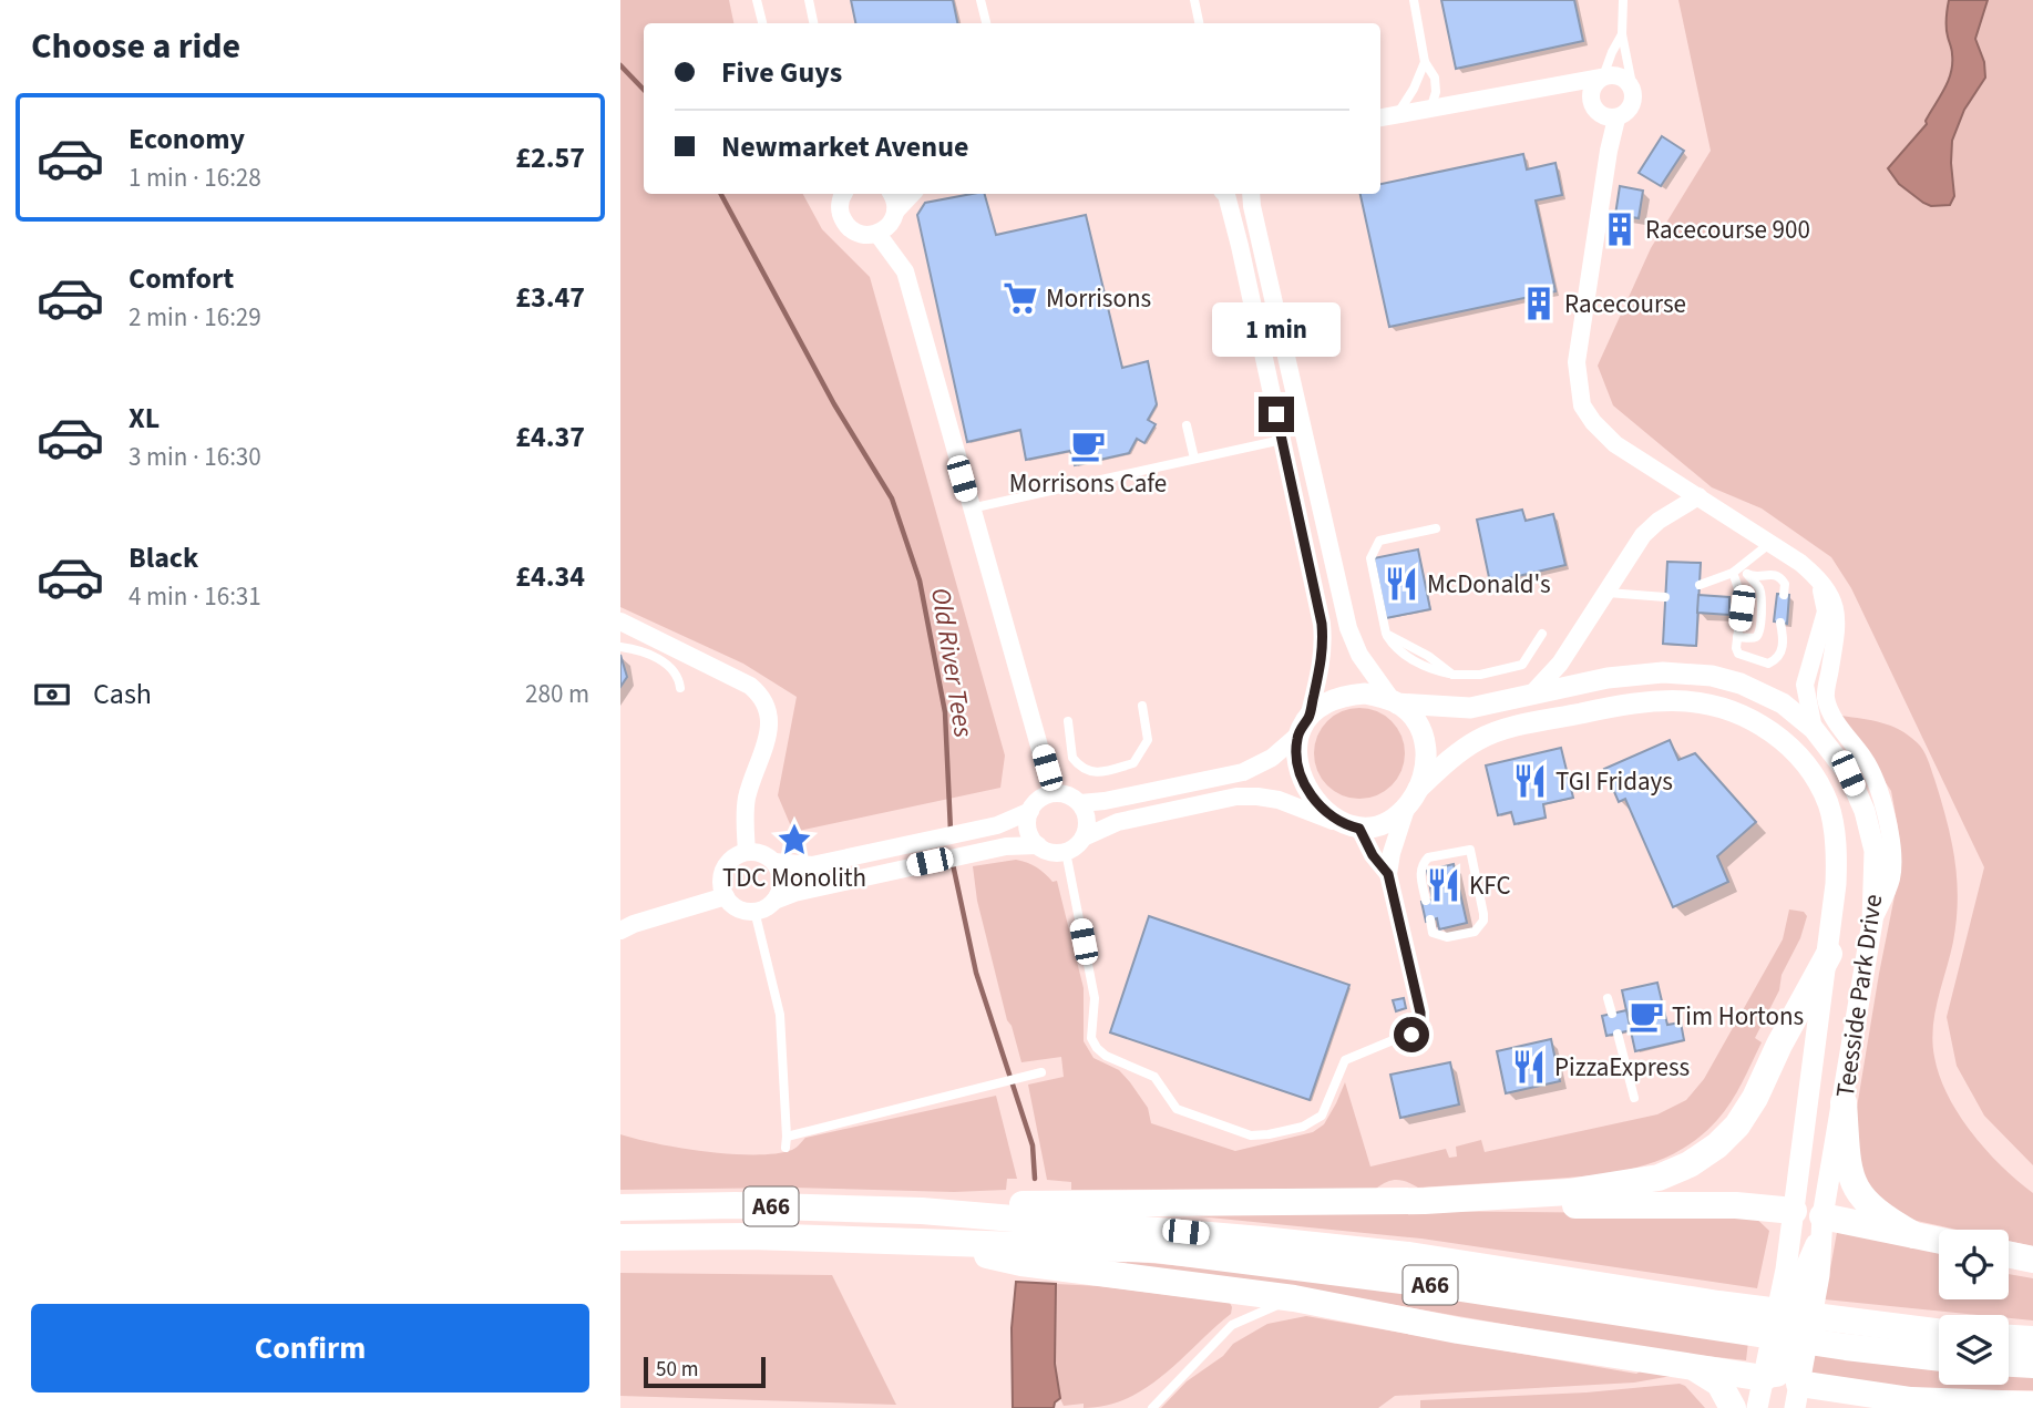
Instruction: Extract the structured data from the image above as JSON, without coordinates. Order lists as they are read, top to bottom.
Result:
{
  "streets": {
    "highway": ["A66"],
    "street": ["Teesside Park Drive"]
  },
  "crossings": [
    ["Teesside Park Drive", "A66"]
  ],
  "water": ["Old River Tees"],
  "places": {
    "building": ["Racecourse 900", "Racecourse"],
    "supermarket": ["Morrisons"],
    "cafe": ["Morrisons Cafe", "Tim Hortons"],
    "restaurant": [
      "McDonald's",
      "TGI Fridays",
      "KFC",
      "PizzaExpress"
    ],
    "place": ["TDC Monolith"]
  },
  "scale_bar": "50 m",
  "page": {
    "heading": "Choose a ride",
    "banner": ["Five Guys", "Newmarket Avenue"],
    "list": [
      {
        "name": "Economy",
        "note": "1 min · 16:28",
        "value": "£2.57"
      },
      {
        "name": "Comfort",
        "note": "2 min · 16:29",
        "value": "£3.47"
      },
      {
        "name": "XL",
        "note": "3 min · 16:30",
        "value": "£4.37"
      },
      {
        "name": "Black",
        "note": "4 min · 16:31",
        "value": "£4.34"
      }
    ],
    "bubble": "1 min",
    "pay": ["Cash", "280 m"],
    "buttons": "Confirm",
    "scale": "50 m"
  }
}
